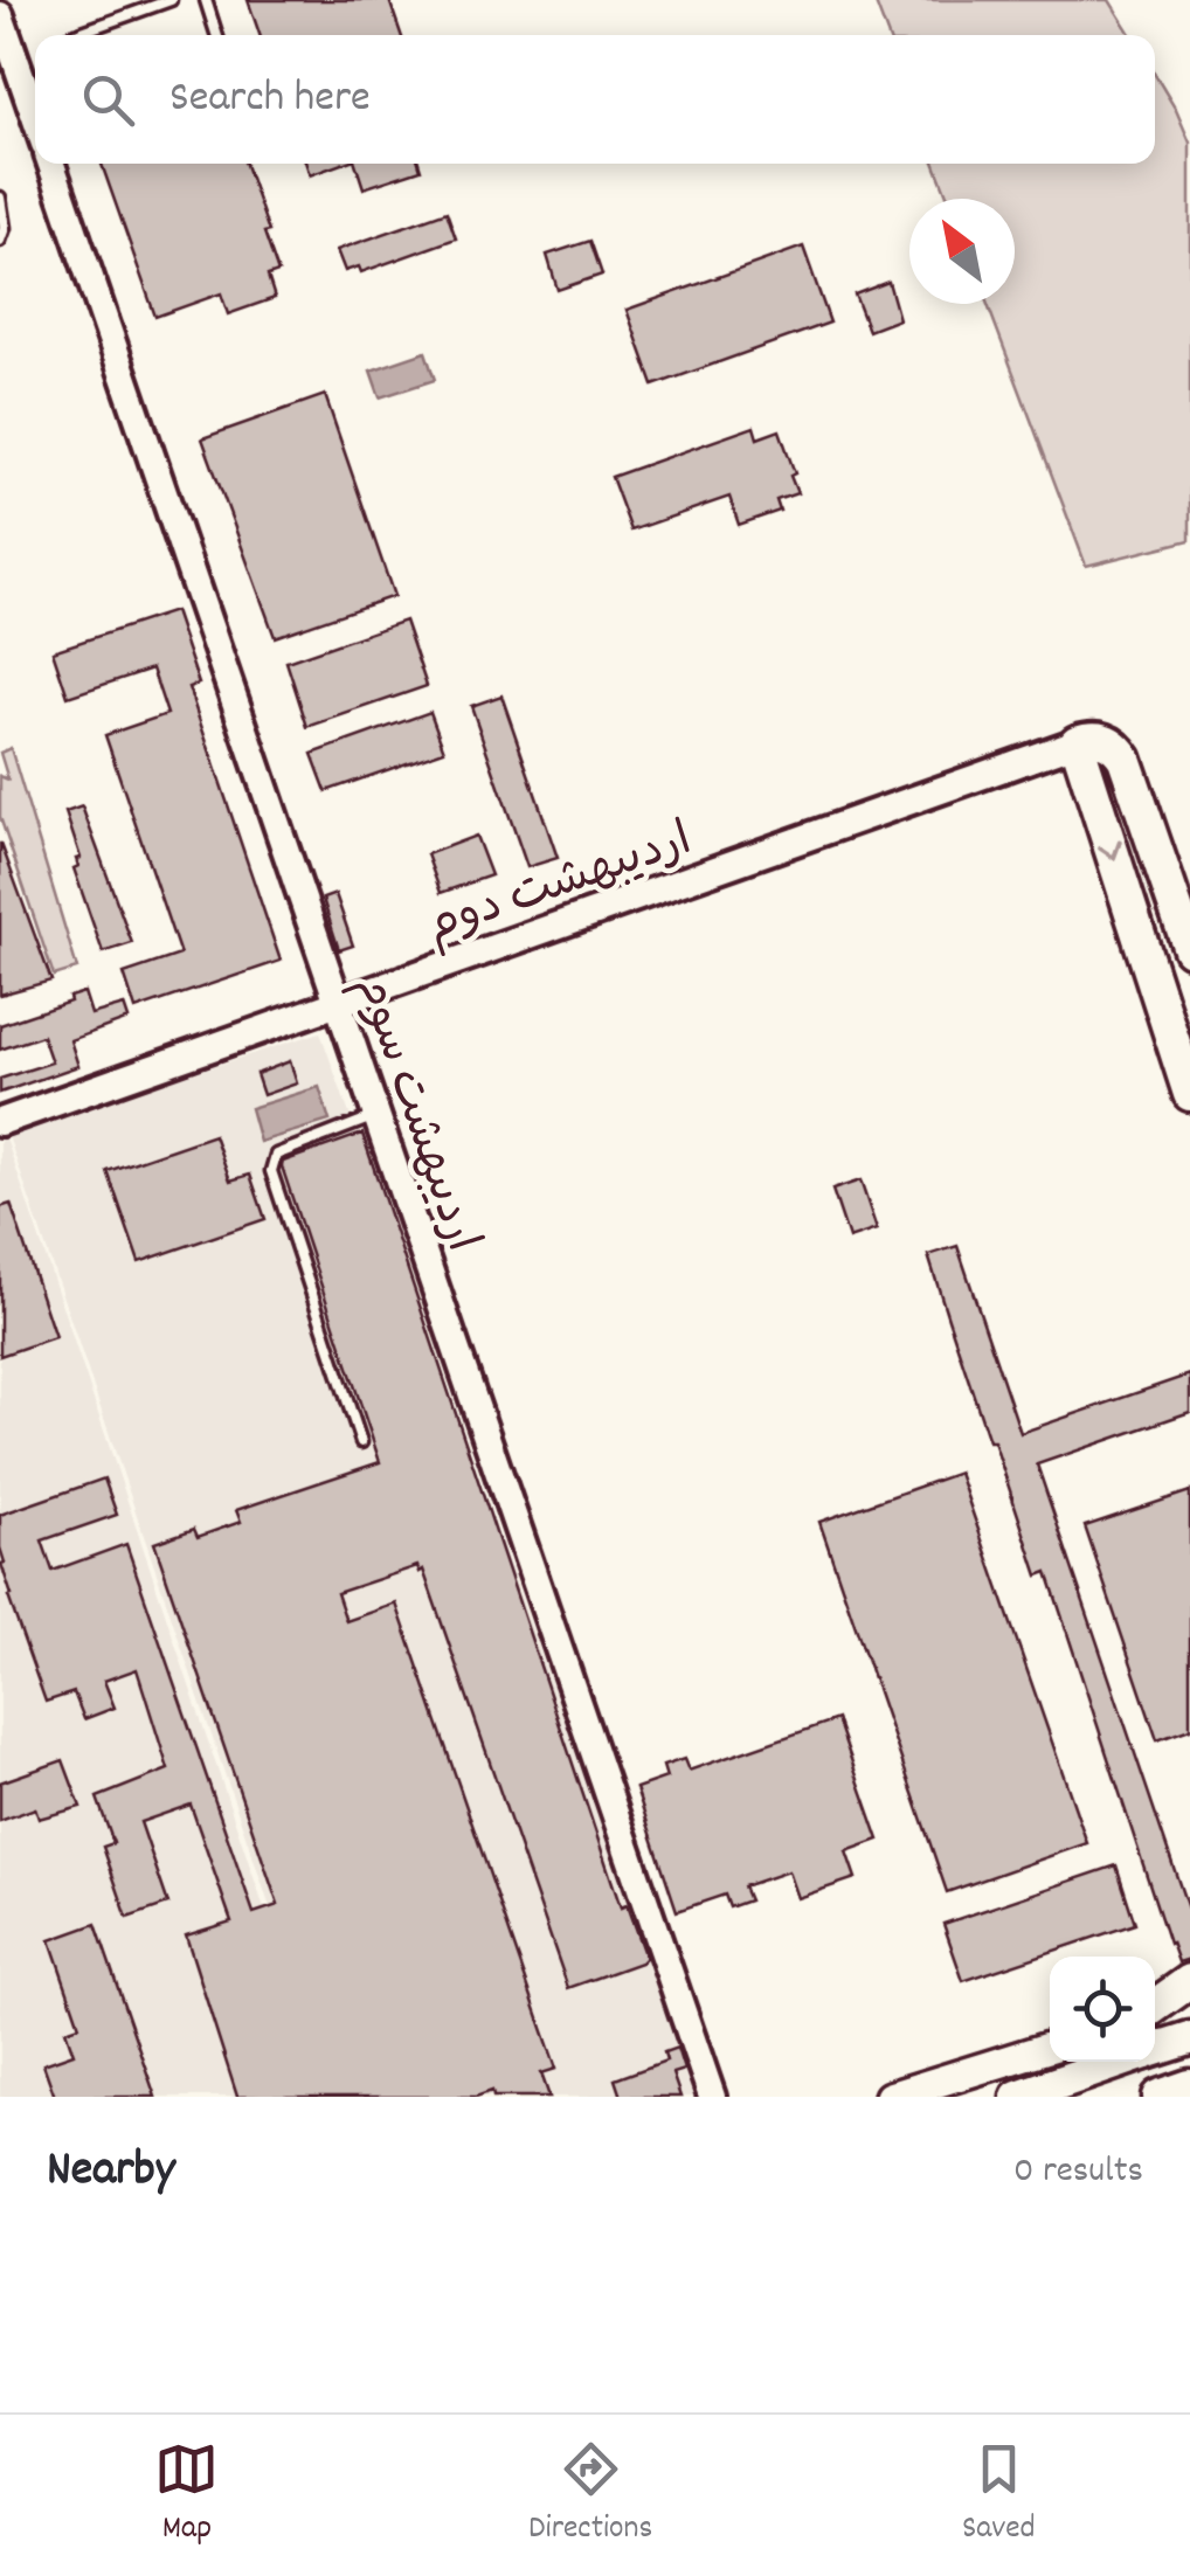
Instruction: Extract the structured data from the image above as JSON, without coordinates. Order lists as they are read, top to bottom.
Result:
{
  "streets": {
    "street": ["اردیبهشت دوم", "اردیبهشت سوم"]
  },
  "crossings": [
    ["اردیبهشت دوم", "اردیبهشت سوم"]
  ],
  "north": "top left",
  "page": {
    "search": "Search here",
    "heading": ["Nearby", "0 results"],
    "nav": ["Map", "Directions", "Saved"]
  }
}
